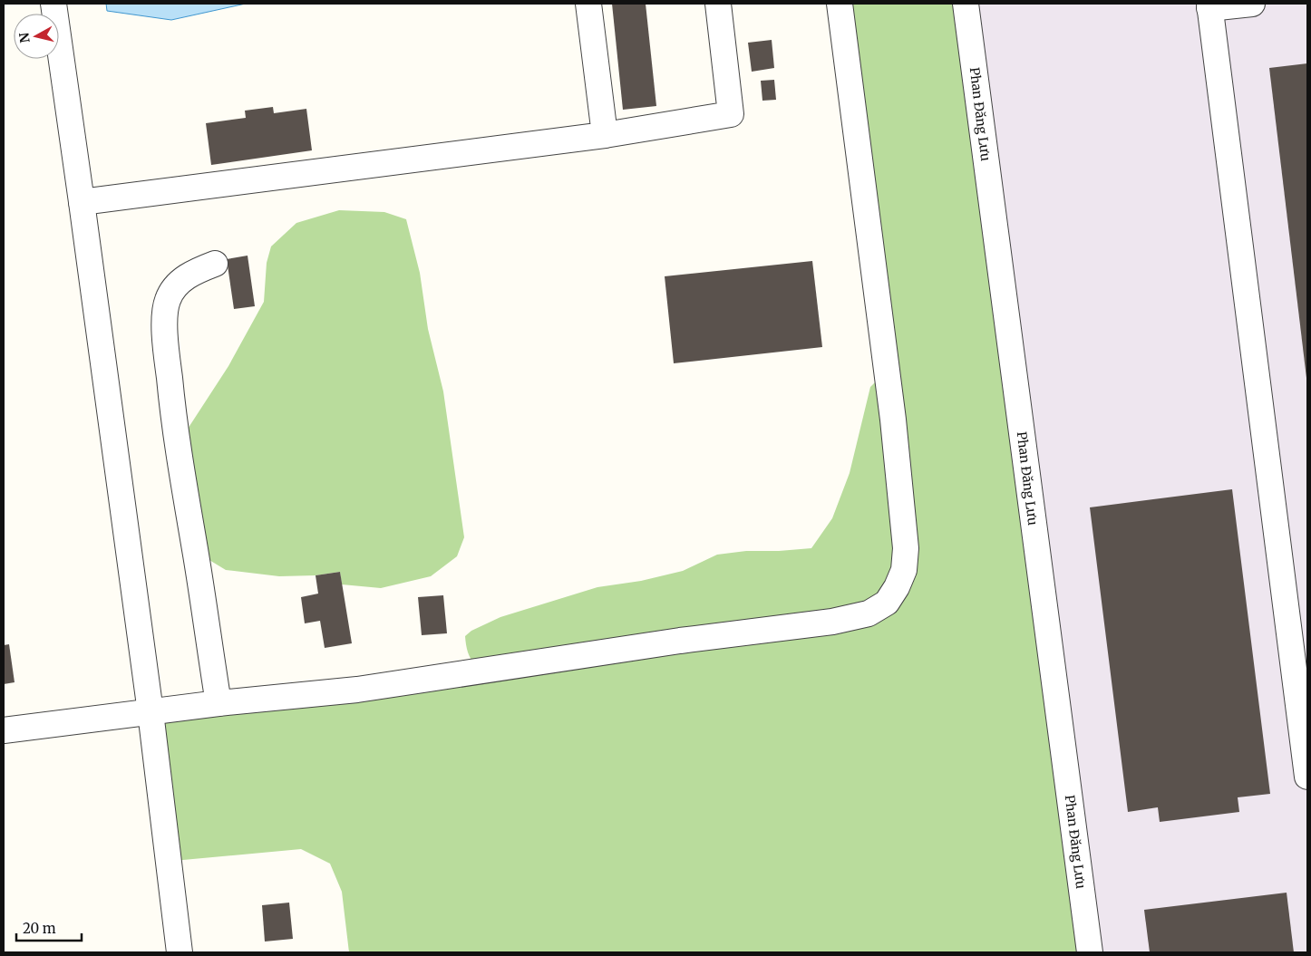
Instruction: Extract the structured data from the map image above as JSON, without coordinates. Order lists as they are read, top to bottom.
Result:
{
  "streets": {
    "street": ["Phan Đăng Lưu"]
  },
  "scale_bar": "20 m",
  "north": "left"
}
